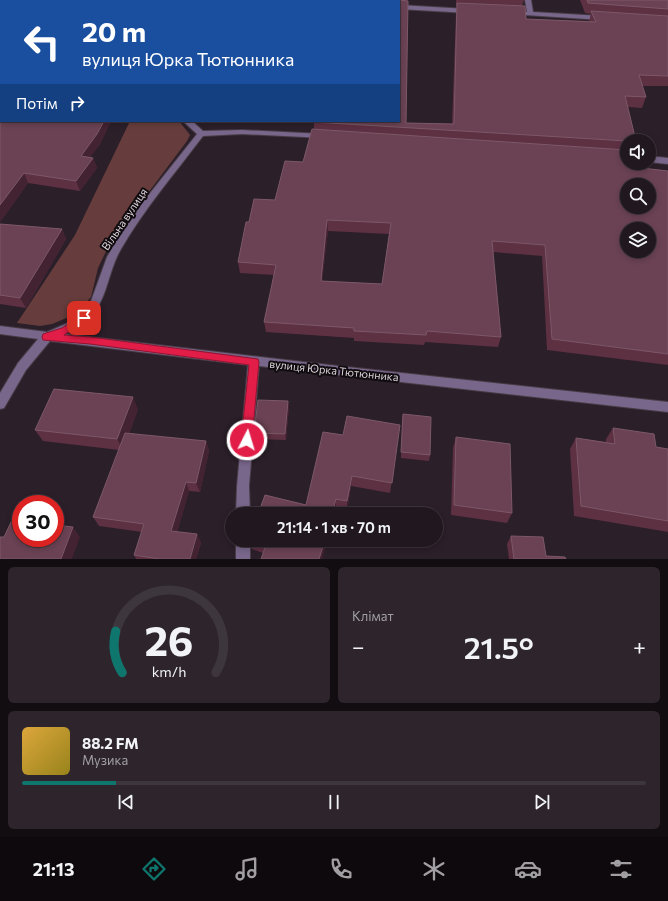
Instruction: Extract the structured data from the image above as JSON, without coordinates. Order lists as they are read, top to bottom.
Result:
{
  "streets": {
    "street": ["Вільна вулиця", "вулиця Юрка Тютюнника"]
  },
  "crossings": [
    ["Вільна вулиця", "вулиця Юрка Тютюнника"]
  ],
  "page": {
    "turn": ["20 m", "вулиця Юрка Тютюнника"],
    "then": "Потім",
    "limit": "30",
    "trip": "21:14 · 1 хв · 70 m",
    "tile": "Клімат",
    "heat": ["−", "21.5°", "+"],
    "song": ["88.2 FM", "Музика"],
    "tabs": "21:13",
    "gauge": ["26", "km/h"]
  }
}
